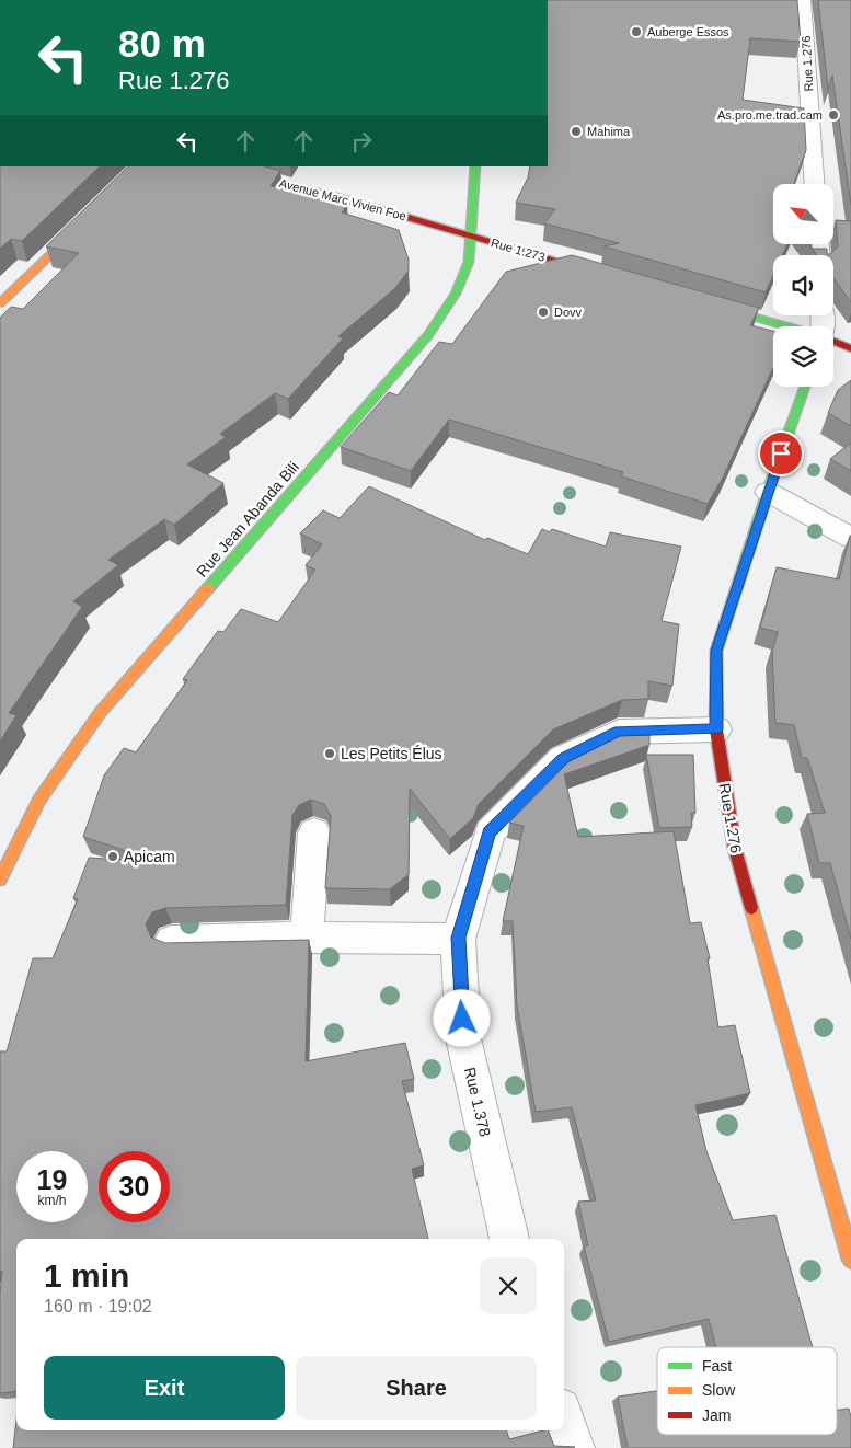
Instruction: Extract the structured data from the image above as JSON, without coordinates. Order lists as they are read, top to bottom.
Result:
{
  "streets": {
    "main road": [
      "Rue 1.276",
      "Avenue Marc Vivien Foe",
      "Rue 1.273",
      "Rue Jean Abanda Bili"
    ],
    "street": ["Rue 1.378"]
  },
  "crossings": [
    ["Rue 1.276", "Rue 1.378"],
    ["Avenue Marc Vivien Foe", "Rue 1.273"],
    ["Avenue Marc Vivien Foe", "Rue Jean Abanda Bili"],
    ["Rue 1.273", "Rue Jean Abanda Bili"]
  ],
  "places": [
    "Auberge Essos",
    "As.pro.me.trad.cam",
    "Mahima",
    "Dovv",
    "Les Petits Élus",
    "Apicam"
  ],
  "legend": ["Fast", "Slow", "Jam"],
  "north": "top left",
  "page": {
    "turn": ["80 m", "Rue 1.276"],
    "speed": "19 km/h",
    "limit": "30",
    "heading": ["1 min", "160 m · 19:02"],
    "buttons": ["Exit", "Share"]
  }
}
